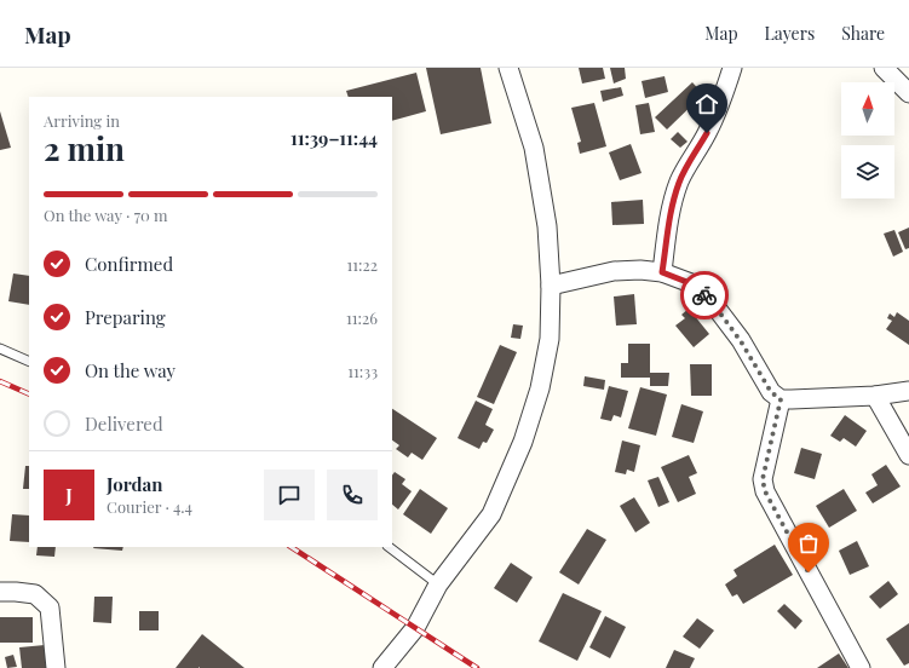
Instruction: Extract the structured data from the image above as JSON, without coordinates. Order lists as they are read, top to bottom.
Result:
{
  "north": "top",
  "page": {
    "header": "Map",
    "nav": ["Map", "Layers", "Share"],
    "heading": ["2 min", "Arriving in", "11:39–11:44"],
    "panel": ["Jordan", "Courier · 4.4"],
    "bar": "On the way · 70 m",
    "list": [
      ["Confirmed", "11:22"],
      ["Preparing", "11:26"],
      ["On the way", "11:33"],
      "Delivered"
    ],
    "round": "J"
  }
}
